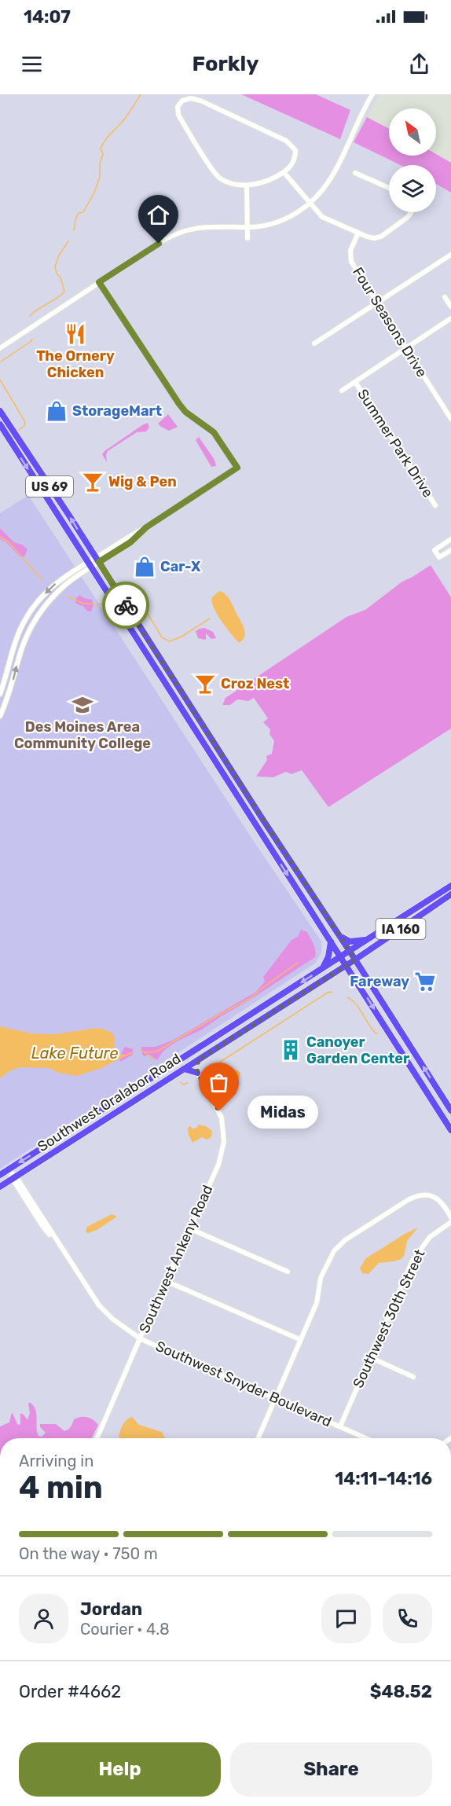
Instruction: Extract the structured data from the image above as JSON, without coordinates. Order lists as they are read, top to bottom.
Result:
{
  "streets": {
    "main road": ["US 69", "IA 160", "Southwest Oralabor Road"],
    "street": [
      "Four Seasons Drive",
      "Summer Park Drive",
      "Southwest Ankeny Road",
      "Southwest 30th Street",
      "Southwest Snyder Boulevard"
    ]
  },
  "crossings": [
    ["US 69", "IA 160"],
    ["US 69", "Southwest Oralabor Road"],
    ["IA 160", "Southwest Oralabor Road"],
    ["Southwest Oralabor Road", "Southwest Snyder Boulevard"],
    ["Southwest Ankeny Road", "Southwest Snyder Boulevard"],
    ["Southwest 30th Street", "Southwest Snyder Boulevard"]
  ],
  "water": ["Lake Future"],
  "places": {
    "restaurant": ["The Ornery Chicken"],
    "shop": ["StorageMart", "Car-X"],
    "bar": ["Wig & Pen", "Croz Nest"],
    "school or university": ["Des Moines Area Community College"],
    "supermarket": ["Fareway"],
    "building": ["Canoyer Garden Center"],
    "other": ["Midas"]
  },
  "north": "top left",
  "page": {
    "status": "14:07",
    "header": "Forkly",
    "bubble": "Midas",
    "heading": ["4 min", "Arriving in", "14:11–14:16"],
    "panel": [
      "Jordan",
      "Courier · 4.8",
      "Order #4662",
      "$48.52"
    ],
    "bar": "On the way · 750 m",
    "buttons": ["Help", "Share"]
  }
}
